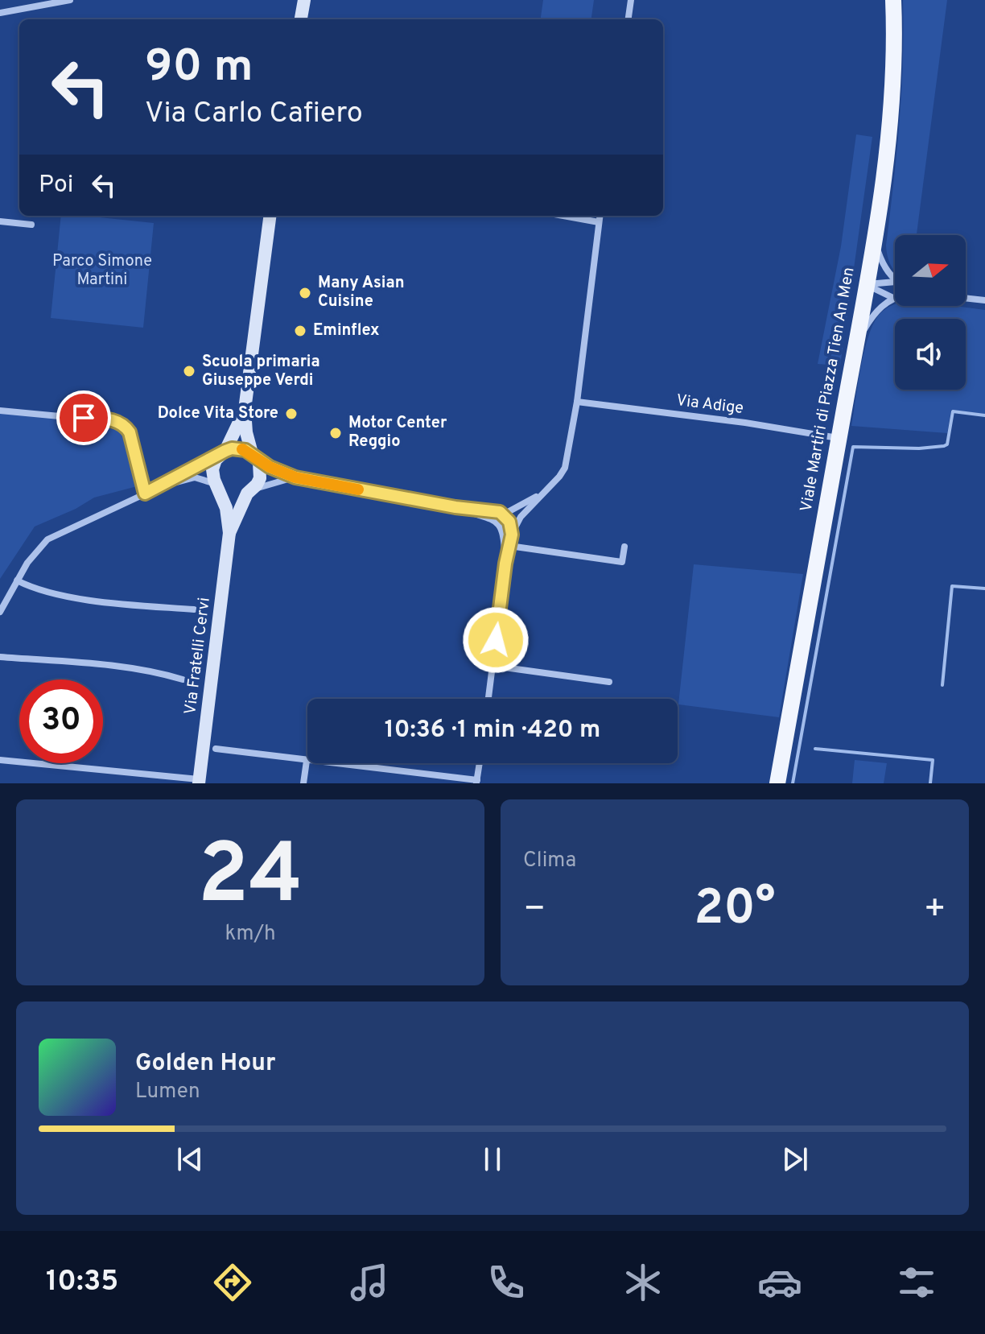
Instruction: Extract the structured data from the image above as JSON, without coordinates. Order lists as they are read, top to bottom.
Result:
{
  "streets": {
    "main road": ["Viale Martiri di Piazza Tien An Men", "Via Fratelli Cervi"],
    "street": ["Via Adige"]
  },
  "crossings": [
    ["Viale Martiri di Piazza Tien An Men", "Via Adige"]
  ],
  "parks": ["Parco Simone Martini"],
  "places": [
    "Many Asian Cuisine",
    "Eminflex",
    "Scuola primaria Giuseppe Verdi",
    "Dolce Vita Store",
    "Motor Center Reggio"
  ],
  "north": "right",
  "page": {
    "turn": ["90 m", "Via Carlo Cafiero"],
    "then": "Poi",
    "limit": "30",
    "trip": "10:36 · 1 min · 420 m",
    "tile": [
      ["24", "km/h"],
      "Clima"
    ],
    "heat": ["−", "20°", "+"],
    "song": ["Golden Hour", "Lumen"],
    "tabs": "10:35"
  }
}
